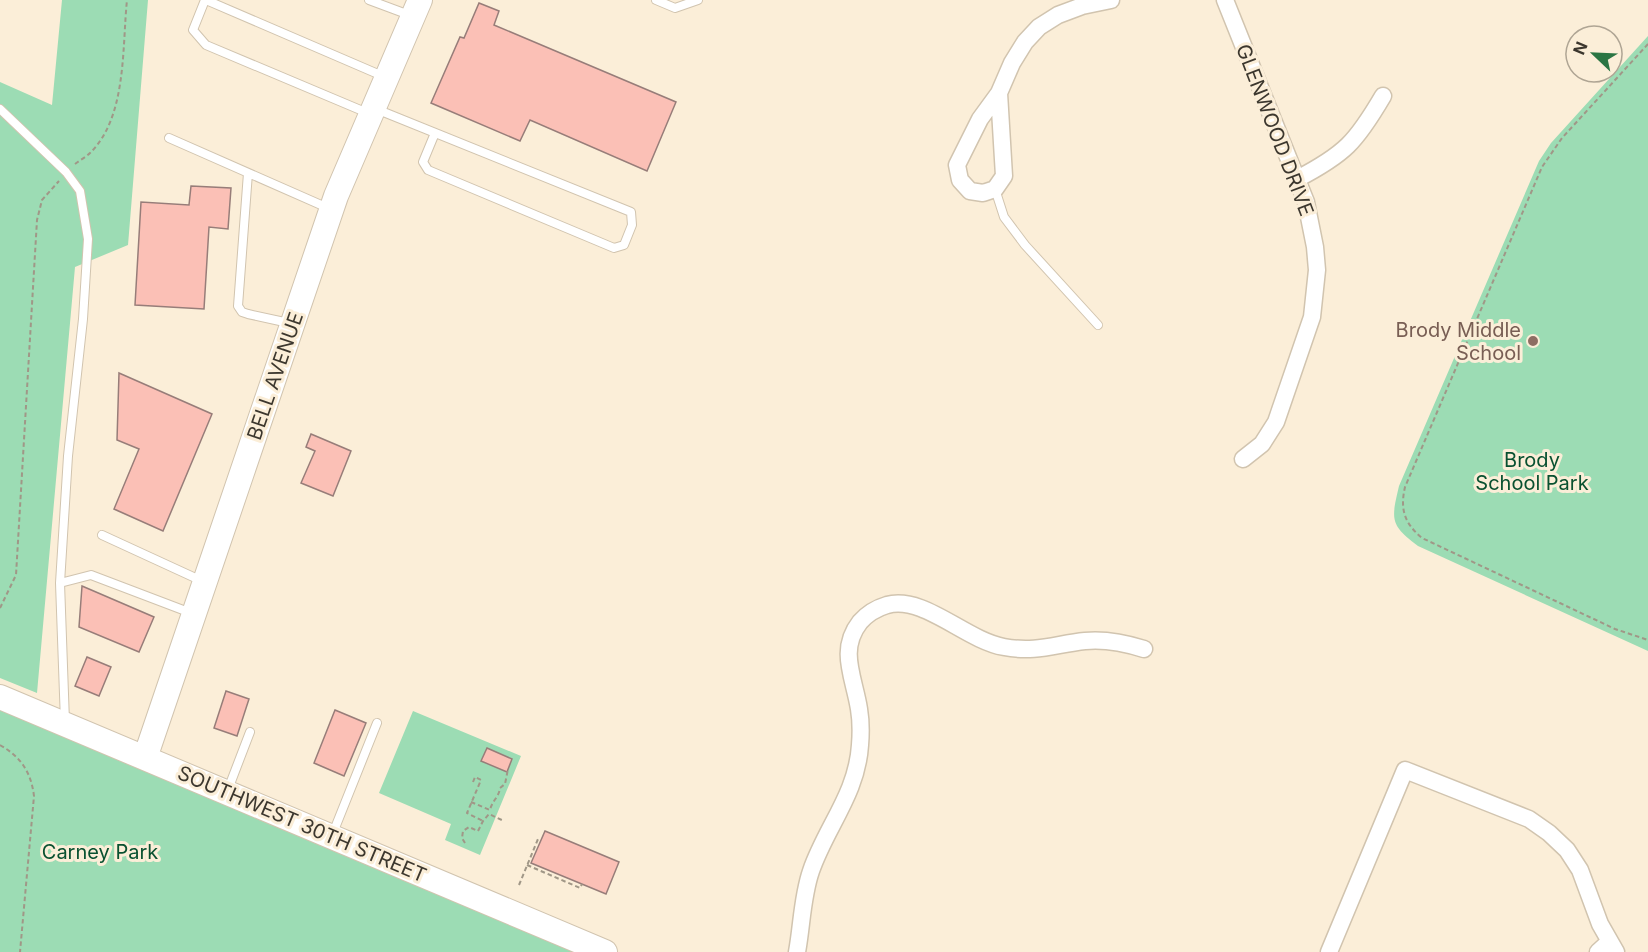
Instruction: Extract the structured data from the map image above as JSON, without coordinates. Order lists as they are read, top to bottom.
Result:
{
  "streets": {
    "street": ["GLENWOOD DRIVE", "BELL AVENUE", "SOUTHWEST 30TH STREET"]
  },
  "crossings": [
    ["BELL AVENUE", "SOUTHWEST 30TH STREET"]
  ],
  "parks": ["Brody School Park", "Carney Park"],
  "places": ["Brody Middle School"],
  "north": "top left"
}
